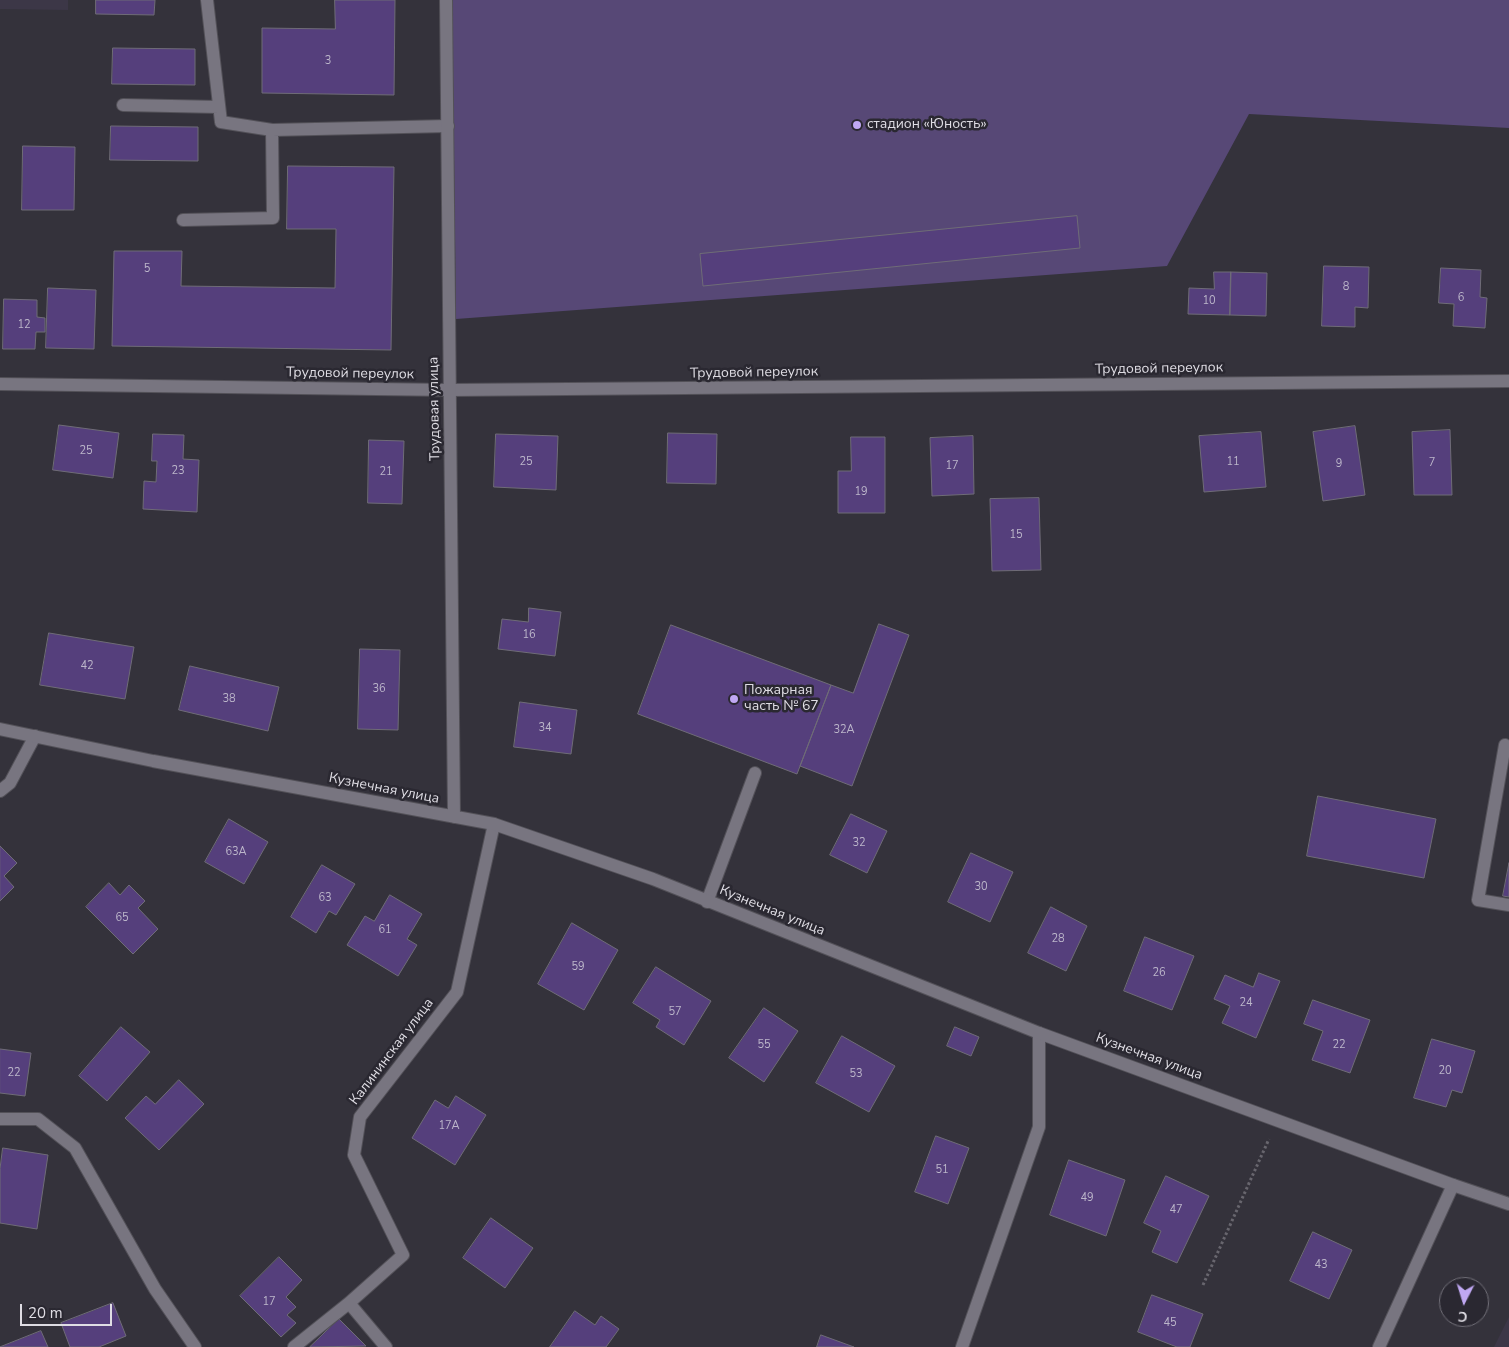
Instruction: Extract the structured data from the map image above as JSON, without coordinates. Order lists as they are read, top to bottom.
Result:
{
  "streets": {
    "street": [
      "Трудовой переулок",
      "Трудовая улица",
      "Кузнечная улица",
      "Калининская улица"
    ]
  },
  "crossings": [
    ["Трудовой переулок", "Трудовая улица"],
    ["Трудовая улица", "Кузнечная улица"],
    ["Кузнечная улица", "Калининская улица"]
  ],
  "places": ["стадион «Юность»", "Пожарная часть № 67"],
  "house_numbers": [
    "3",
    "5",
    "8",
    "6",
    "10",
    "12",
    "25",
    "25",
    "11",
    "7",
    "9",
    "17",
    "23",
    "21",
    "19",
    "15",
    "16",
    "42",
    "36",
    "38",
    "34",
    "32А",
    "32",
    "63А",
    "30",
    "63",
    "65",
    "61",
    "28",
    "59",
    "26",
    "24",
    "57",
    "55",
    "22",
    "20",
    "22",
    "53",
    "17А",
    "51",
    "49",
    "47",
    "43",
    "17",
    "45"
  ],
  "scale_bar": "20 m",
  "north": "bottom"
}
